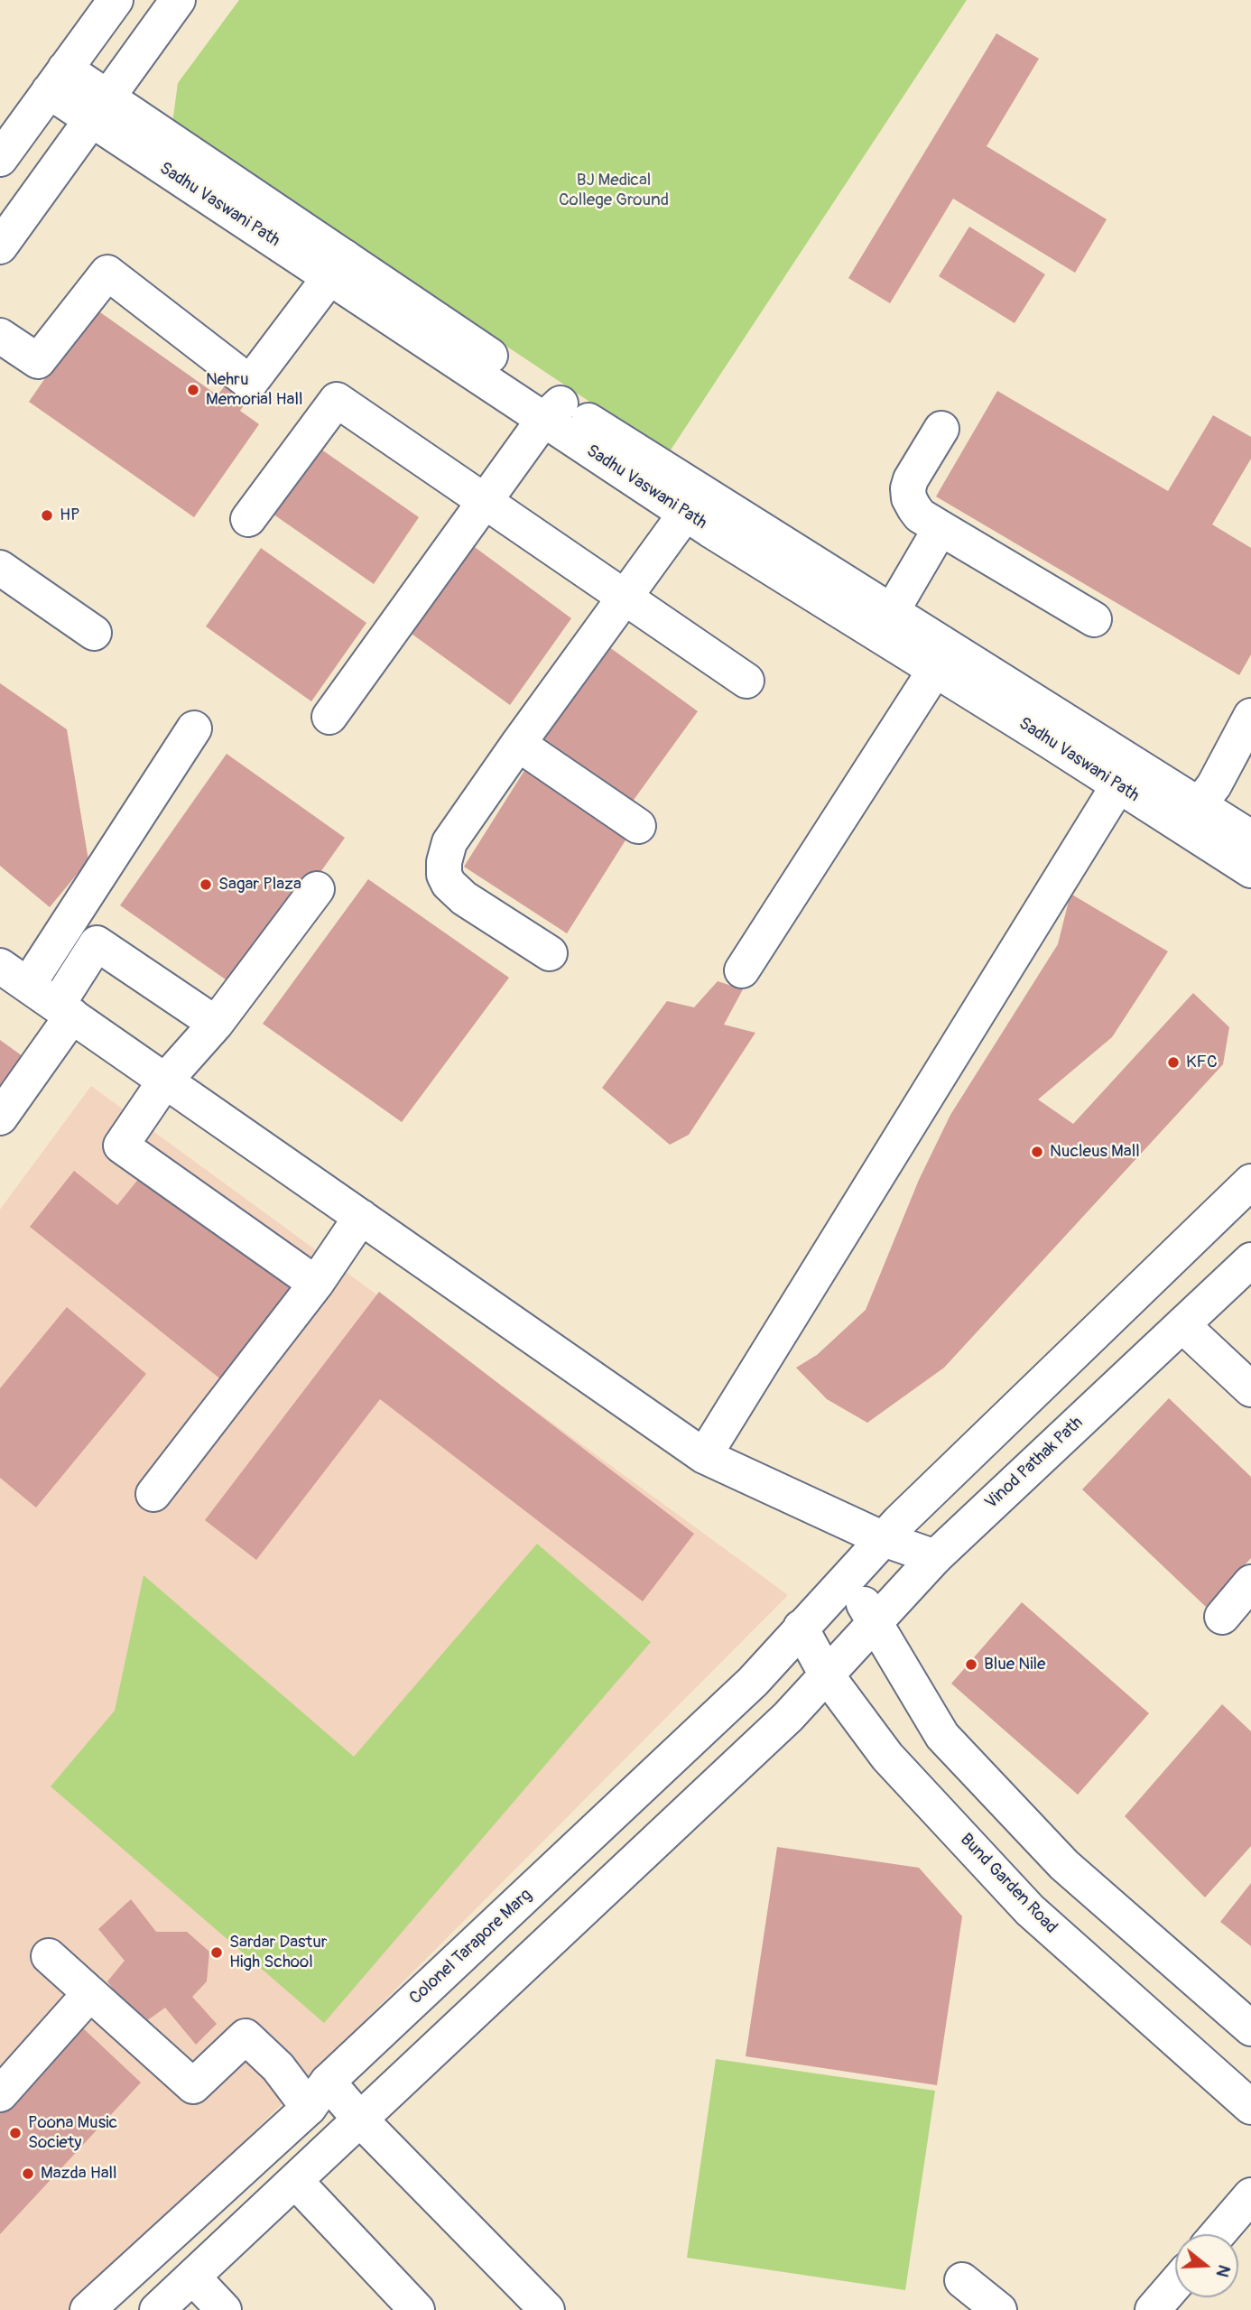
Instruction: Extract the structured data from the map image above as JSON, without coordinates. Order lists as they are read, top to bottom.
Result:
{
  "streets": {
    "main road": [
      "Sadhu Vaswani Path",
      "Vinod Pathak Path",
      "Bund Garden Road",
      "Colonel Tarapore Marg"
    ]
  },
  "crossings": [
    ["Vinod Pathak Path", "Bund Garden Road"],
    ["Bund Garden Road", "Colonel Tarapore Marg"]
  ],
  "parks": ["BJ Medical College Ground"],
  "places": [
    "Nehru Memorial Hall",
    "HP",
    "Sagar Plaza",
    "KFC",
    "Nucleus Mall",
    "Blue Nile",
    "Sardar Dastur High School",
    "Poona Music Society",
    "Mazda Hall"
  ],
  "north": "right"
}
